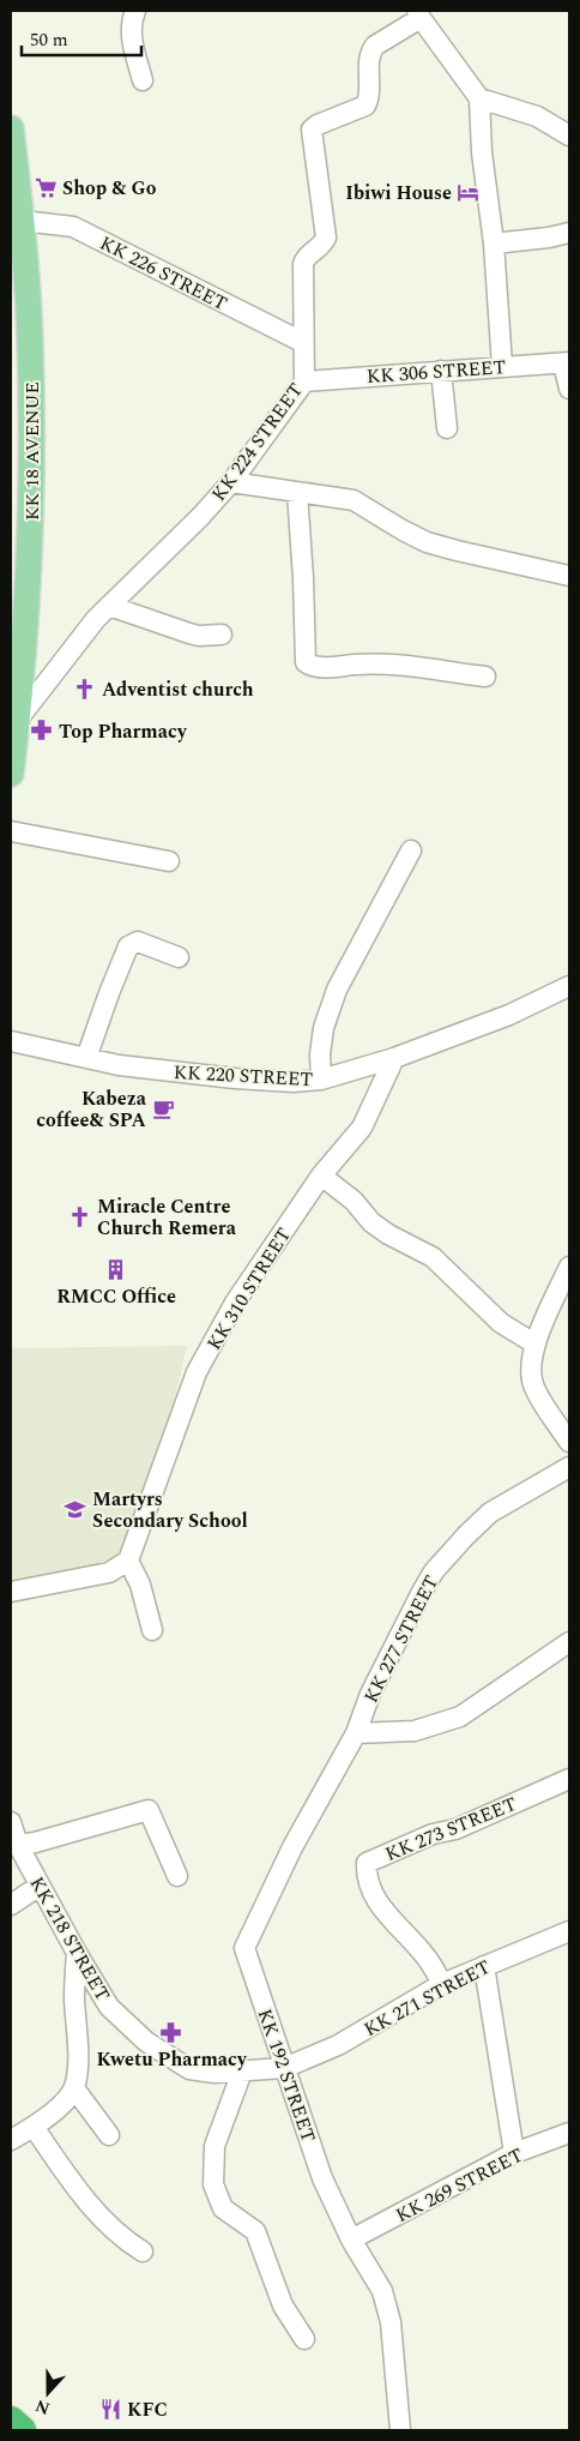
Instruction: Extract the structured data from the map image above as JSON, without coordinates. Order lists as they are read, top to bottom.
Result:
{
  "streets": {
    "main road": ["KK 18 AVENUE"],
    "street": [
      "KK 226 STREET",
      "KK 306 STREET",
      "KK 224 STREET",
      "KK 220 STREET",
      "KK 310 STREET",
      "KK 277 STREET",
      "KK 273 STREET",
      "KK 218 STREET",
      "KK 271 STREET",
      "KK 192 STREET",
      "KK 269 STREET"
    ]
  },
  "crossings": [
    ["KK 226 STREET", "KK 224 STREET"],
    ["KK 226 STREET", "KK 18 AVENUE"],
    ["KK 306 STREET", "KK 224 STREET"],
    ["KK 224 STREET", "KK 18 AVENUE"],
    ["KK 220 STREET", "KK 310 STREET"],
    ["KK 277 STREET", "KK 192 STREET"],
    ["KK 273 STREET", "KK 271 STREET"],
    ["KK 218 STREET", "KK 271 STREET"],
    ["KK 218 STREET", "KK 192 STREET"],
    ["KK 271 STREET", "KK 192 STREET"],
    ["KK 192 STREET", "KK 269 STREET"]
  ],
  "places": {
    "supermarket": ["Shop & Go"],
    "hotel": ["Ibiwi House"],
    "church": ["Adventist church", "Miracle Centre Church Remera"],
    "pharmacy": ["Top Pharmacy", "Kwetu Pharmacy"],
    "cafe": ["Kabeza coffee& SPA"],
    "building": ["RMCC Office"],
    "school or university": ["Martyrs Secondary School"],
    "restaurant": ["KFC"]
  },
  "scale_bar": "50 m",
  "north": "bottom"
}
